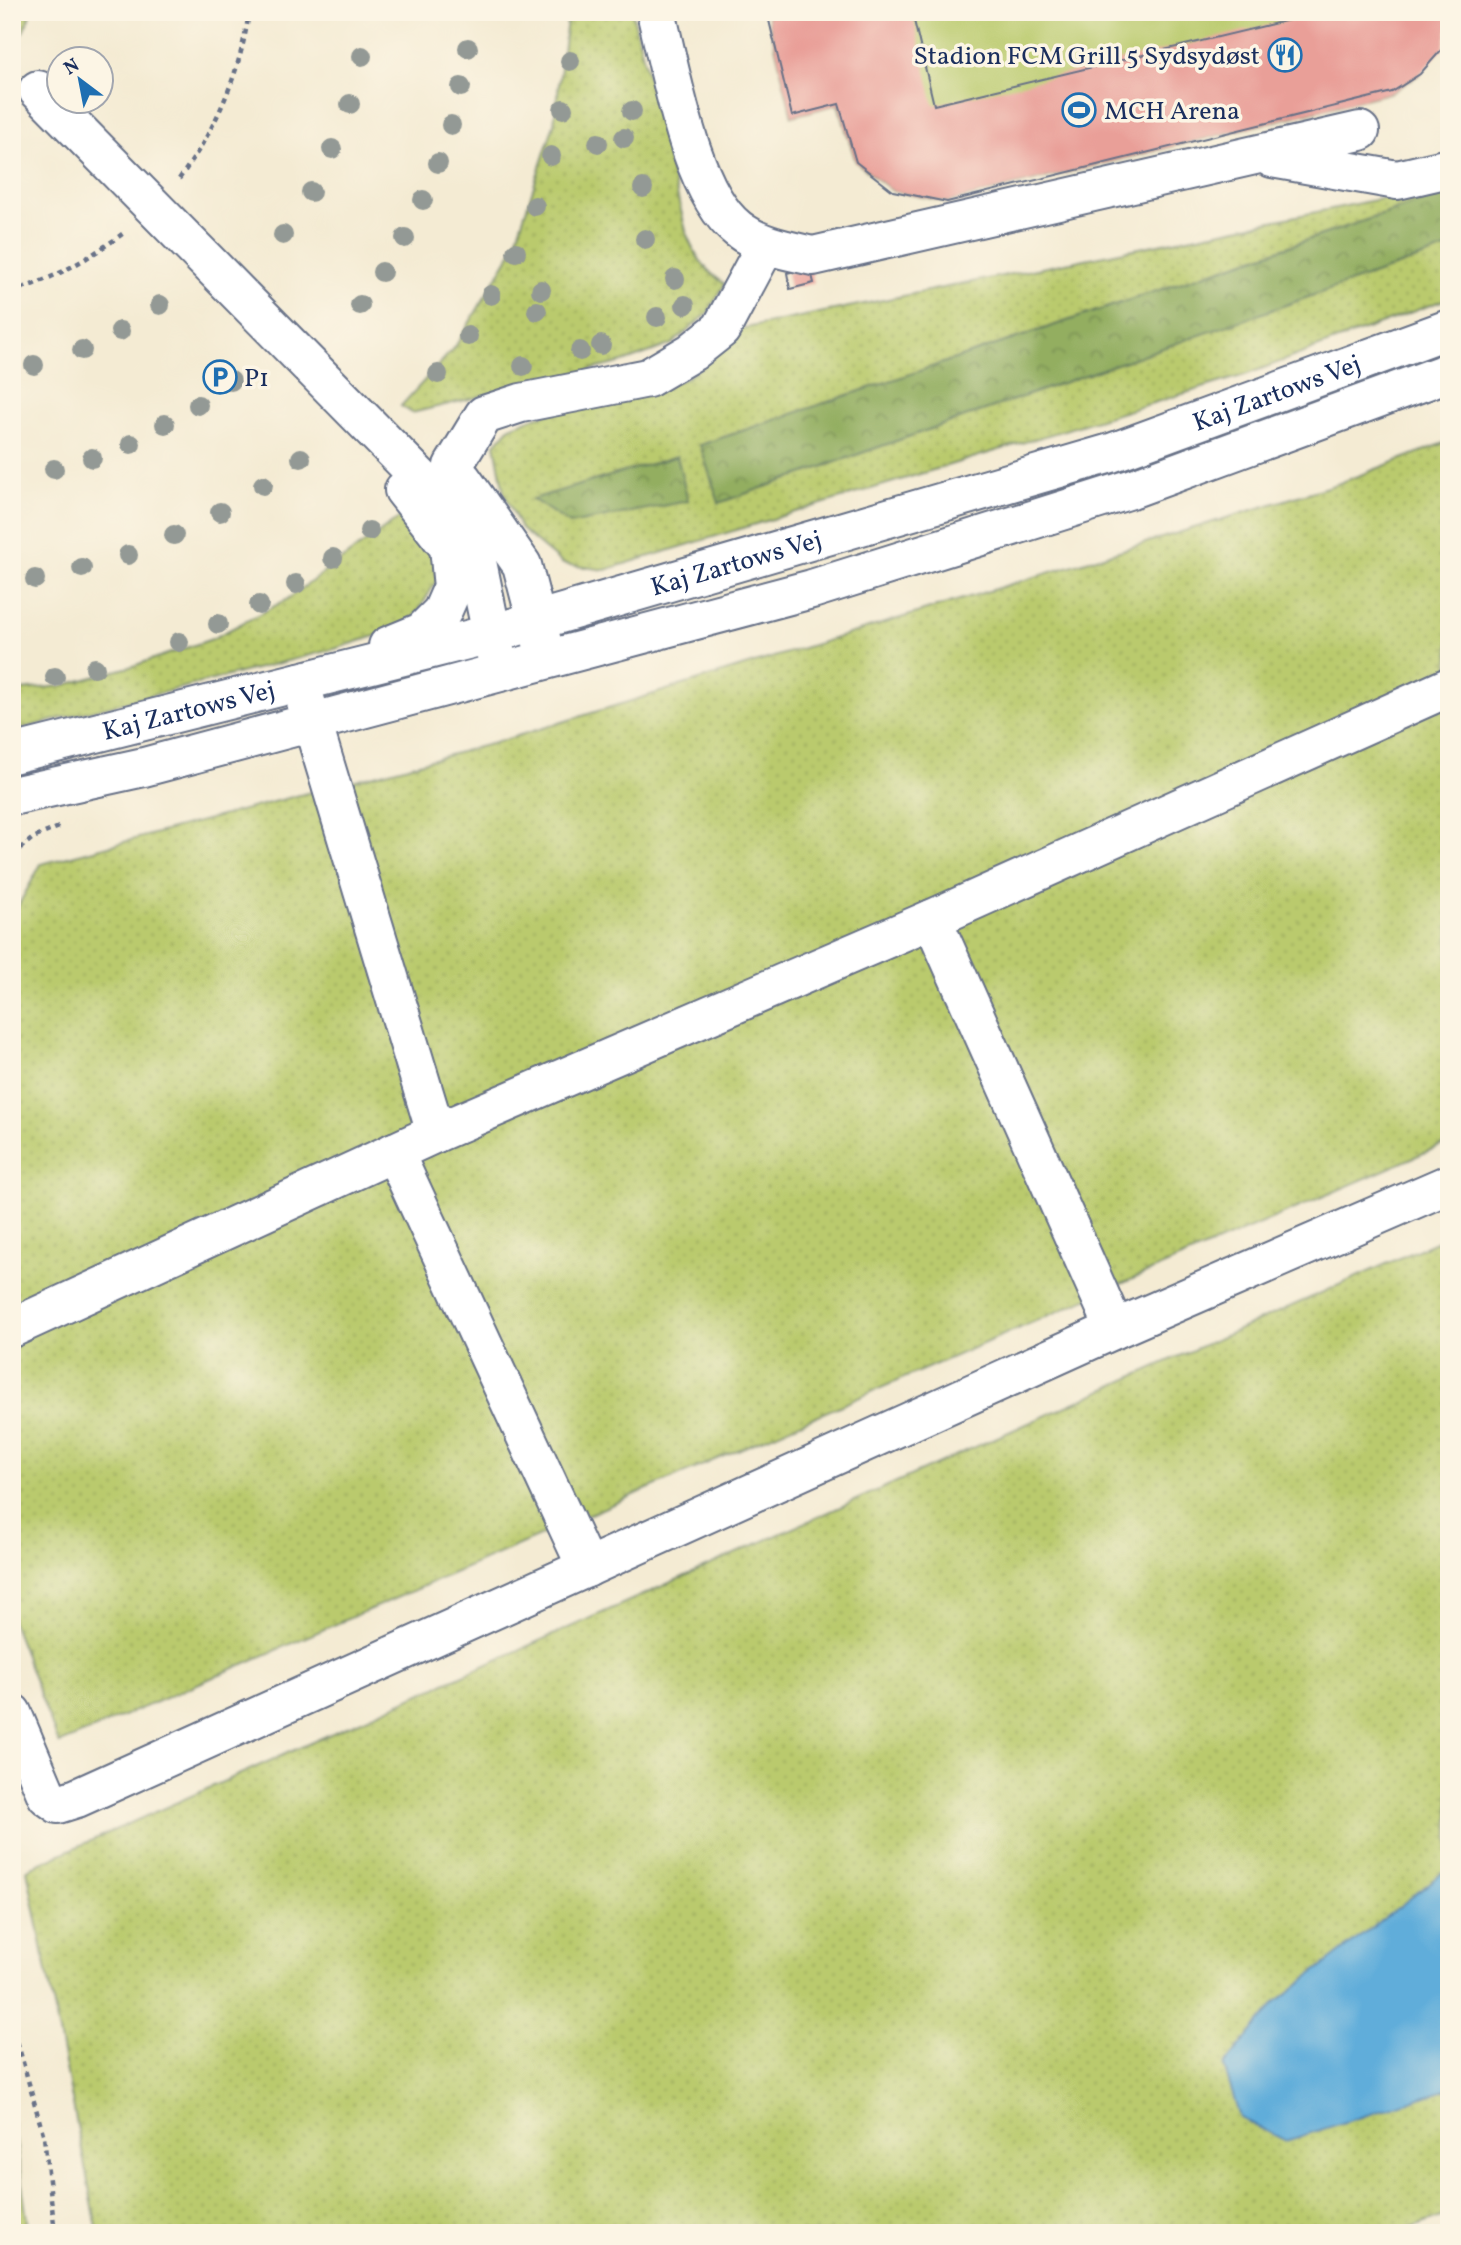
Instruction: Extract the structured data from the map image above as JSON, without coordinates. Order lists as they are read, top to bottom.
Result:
{
  "streets": {
    "street": ["Kaj Zartows Vej"]
  },
  "places": {
    "restaurant": ["Stadion FCM Grill 5 Sydsydøst"],
    "sports": ["MCH Arena"],
    "parking": ["P1"]
  },
  "north": "top left"
}
